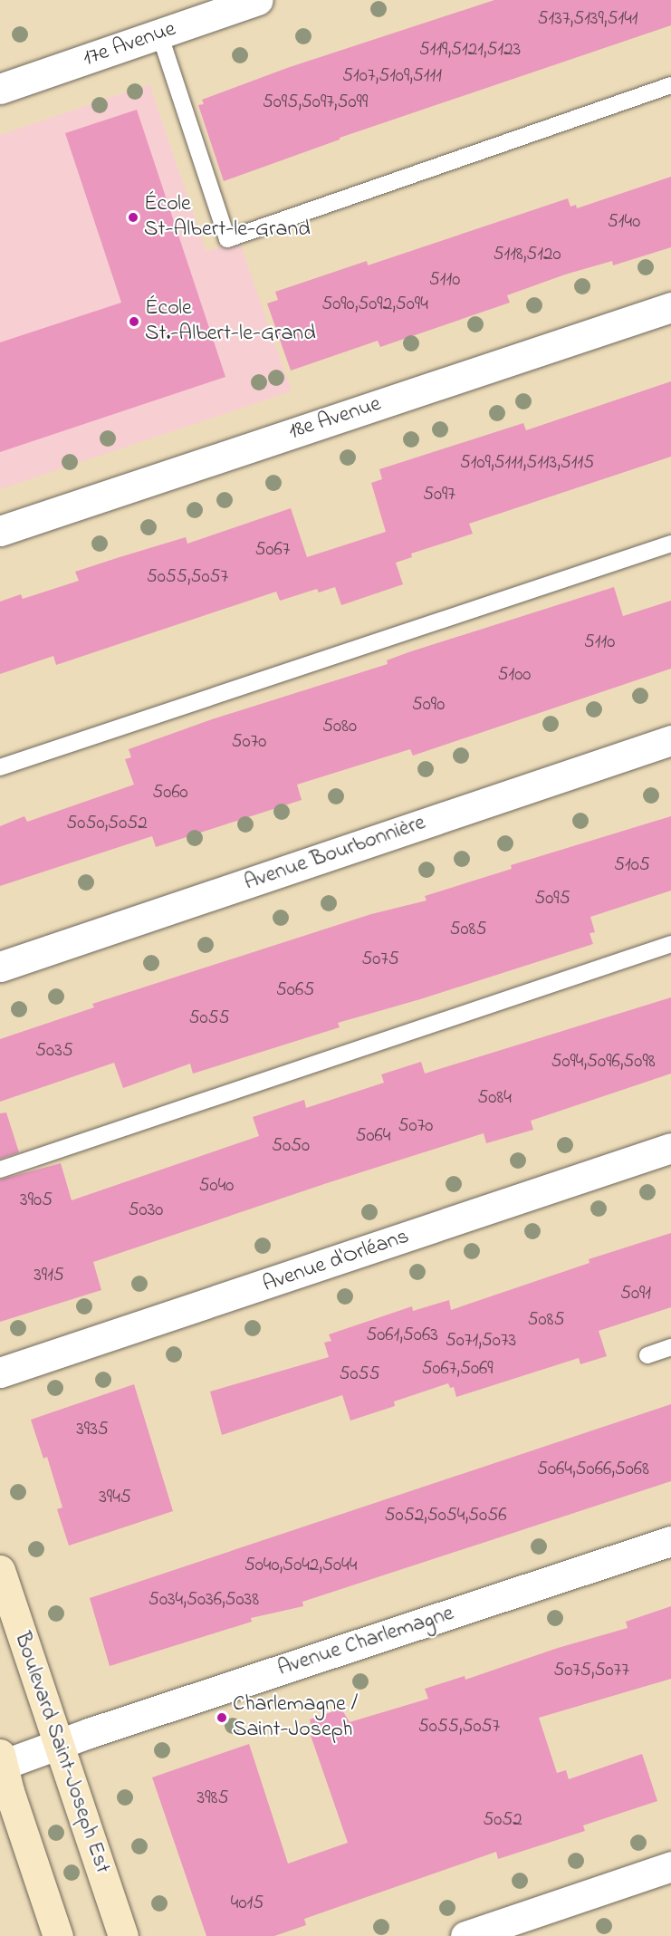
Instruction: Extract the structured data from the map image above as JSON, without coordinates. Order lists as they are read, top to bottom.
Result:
{
  "streets": {
    "main road": ["Boulevard Saint-Joseph Est"],
    "street": [
      "17e Avenue",
      "18e Avenue",
      "Avenue Bourbonnière",
      "Avenue d'Orléans",
      "Avenue Charlemagne"
    ]
  },
  "crossings": [
    ["Avenue Charlemagne", "Boulevard Saint-Joseph Est"]
  ],
  "places": ["École St-Albert-le-Grand", "École St.-Albert-le-Grand", "Charlemagne / Saint-Joseph"],
  "house_numbers": [
    "5137,5139,5141",
    "5119,5121,5123",
    "5107,5109,5111",
    "5095,5097,5099",
    "5140",
    "5118,5120",
    "5110",
    "5090,5092,5094",
    "5109,5111,5113,5115",
    "5097",
    "5067",
    "5055,5057",
    "5110",
    "5100",
    "5090",
    "5080",
    "5070",
    "5060",
    "5050,5052",
    "5105",
    "5095",
    "5085",
    "5075",
    "5065",
    "5055",
    "5035",
    "5094,5096,5098",
    "5084",
    "5070",
    "5064",
    "5050",
    "5040",
    "3905",
    "5030",
    "3915",
    "5091",
    "5085",
    "5061,5063",
    "5071,5073",
    "5067,5069",
    "5055",
    "3935",
    "5064,5066,5068",
    "3945",
    "5052,5054,5056",
    "5040,5042,5044",
    "5034,5036,5038",
    "5075,5077",
    "5055,5057",
    "3985",
    "5052",
    "4015"
  ]
}
